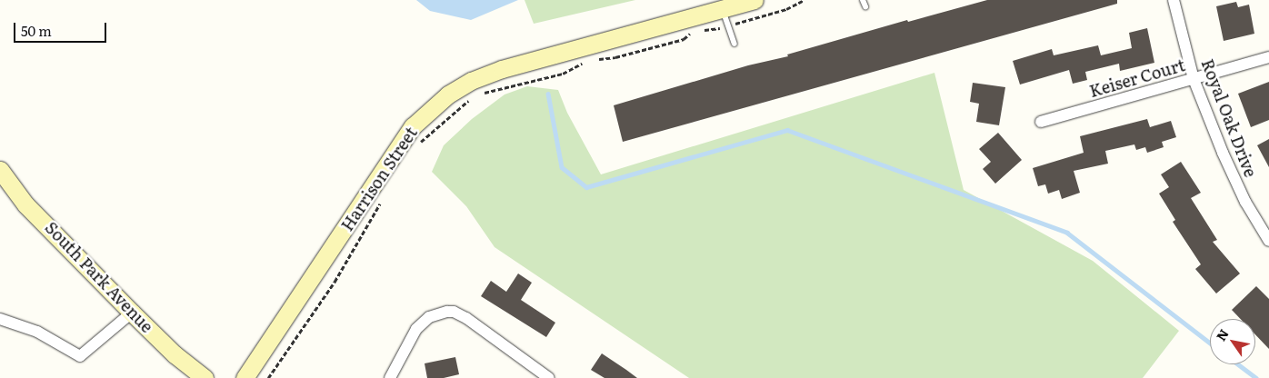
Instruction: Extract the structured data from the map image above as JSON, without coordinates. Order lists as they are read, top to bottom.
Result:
{
  "streets": {
    "street": [
      "Keiser Court",
      "Royal Oak Drive",
      "Harrison Street",
      "South Park Avenue"
    ]
  },
  "crossings": [
    ["Keiser Court", "Royal Oak Drive"]
  ],
  "scale_bar": "50 m",
  "north": "top left"
}
